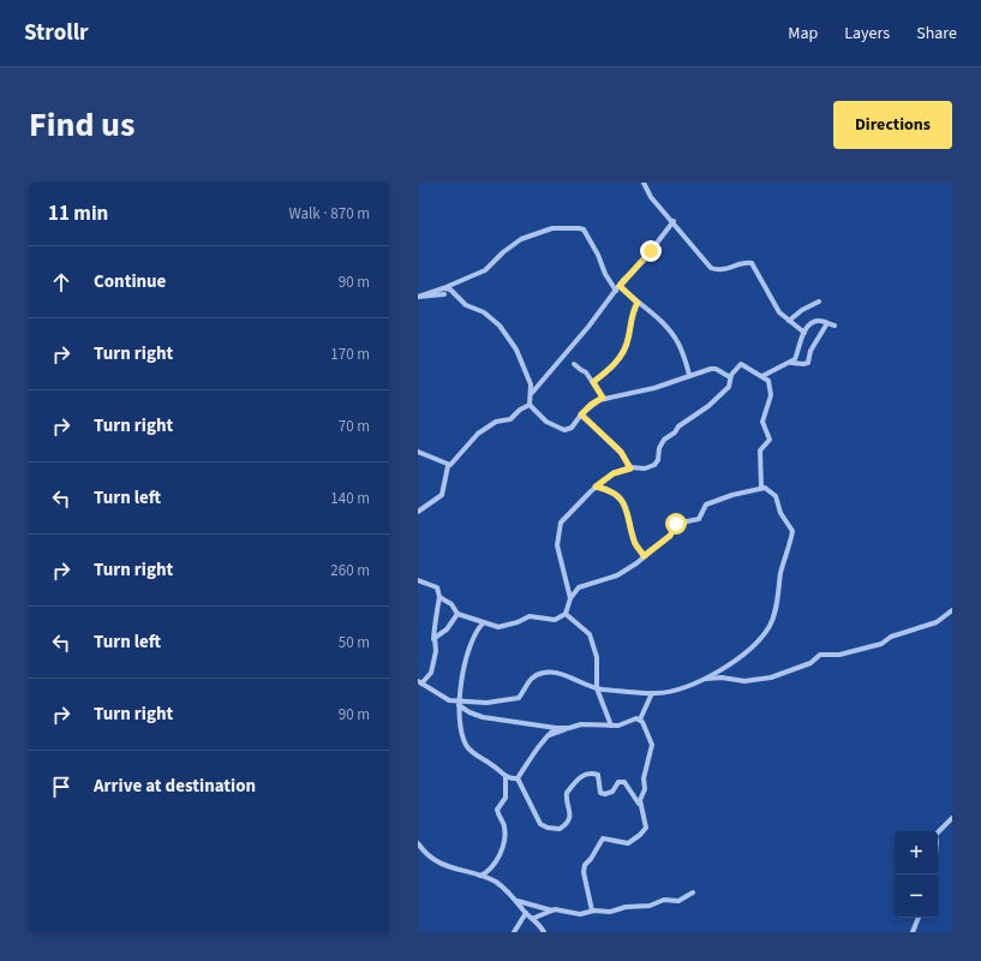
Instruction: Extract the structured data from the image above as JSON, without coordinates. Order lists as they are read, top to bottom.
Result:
{
  "page": {
    "header": "Strollr",
    "nav": ["Map", "Layers", "Share"],
    "title": "Find us",
    "buttons": "Directions",
    "heading": ["11 min", "Walk · 870 m"],
    "list": [
      ["Continue", "90 m"],
      ["Turn right", "170 m"],
      ["Turn right", "70 m"],
      ["Turn left", "140 m"],
      ["Turn right", "260 m"],
      ["Turn left", "50 m"],
      ["Turn right", "90 m"],
      "Arrive at destination"
    ],
    "map_buttons": ["+", "−"]
  }
}
